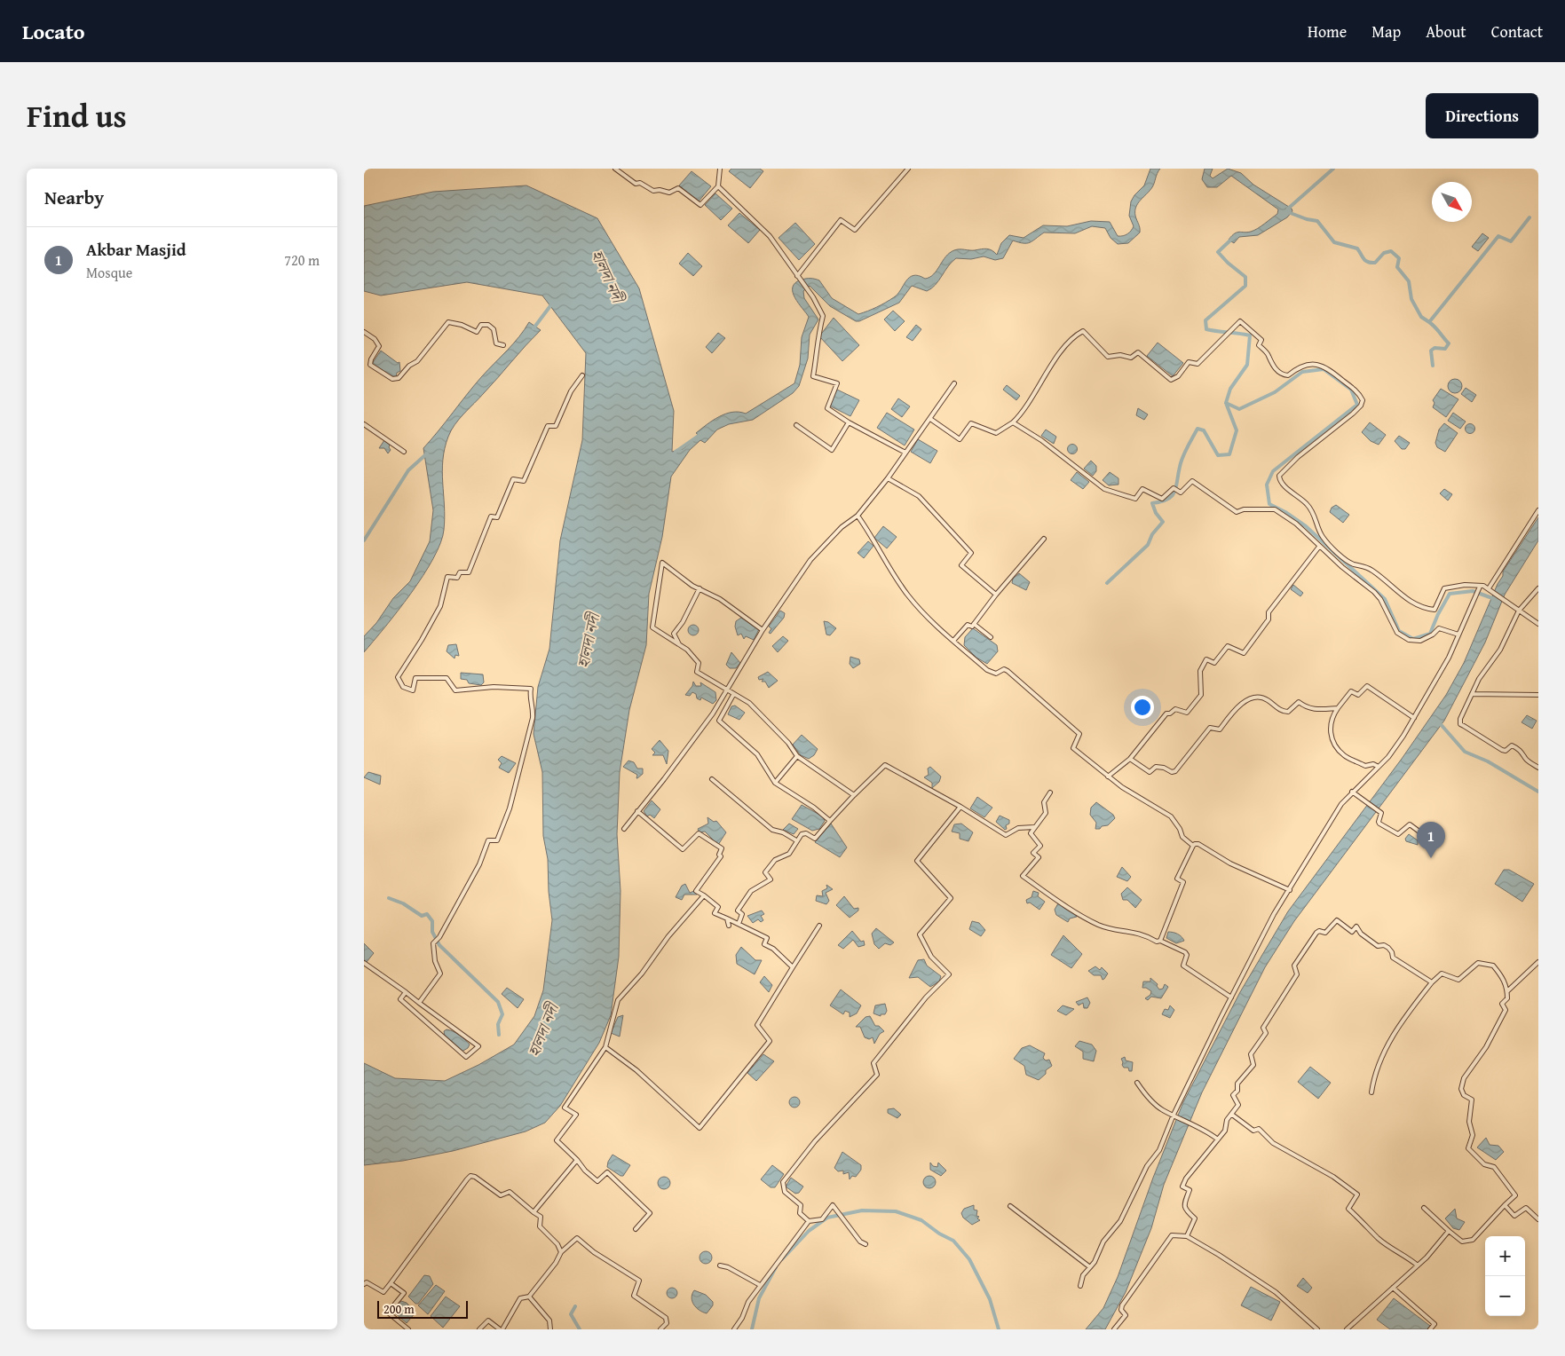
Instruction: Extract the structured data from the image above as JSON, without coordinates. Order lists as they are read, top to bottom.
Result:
{
  "water": ["হালদা নদী"],
  "scale_bar": "200 m",
  "north": "bottom right",
  "page": {
    "header": "Locato",
    "nav": [
      "Home",
      "Map",
      "About",
      "Contact"
    ],
    "title": "Find us",
    "buttons": "Directions",
    "heading": "Nearby",
    "list": [
      {
        "mark": "1",
        "name": "Akbar Masjid",
        "note": "Mosque",
        "value": "720 m"
      }
    ],
    "pins": "1",
    "map_buttons": ["+", "−"],
    "scale": "200 m"
  }
}
